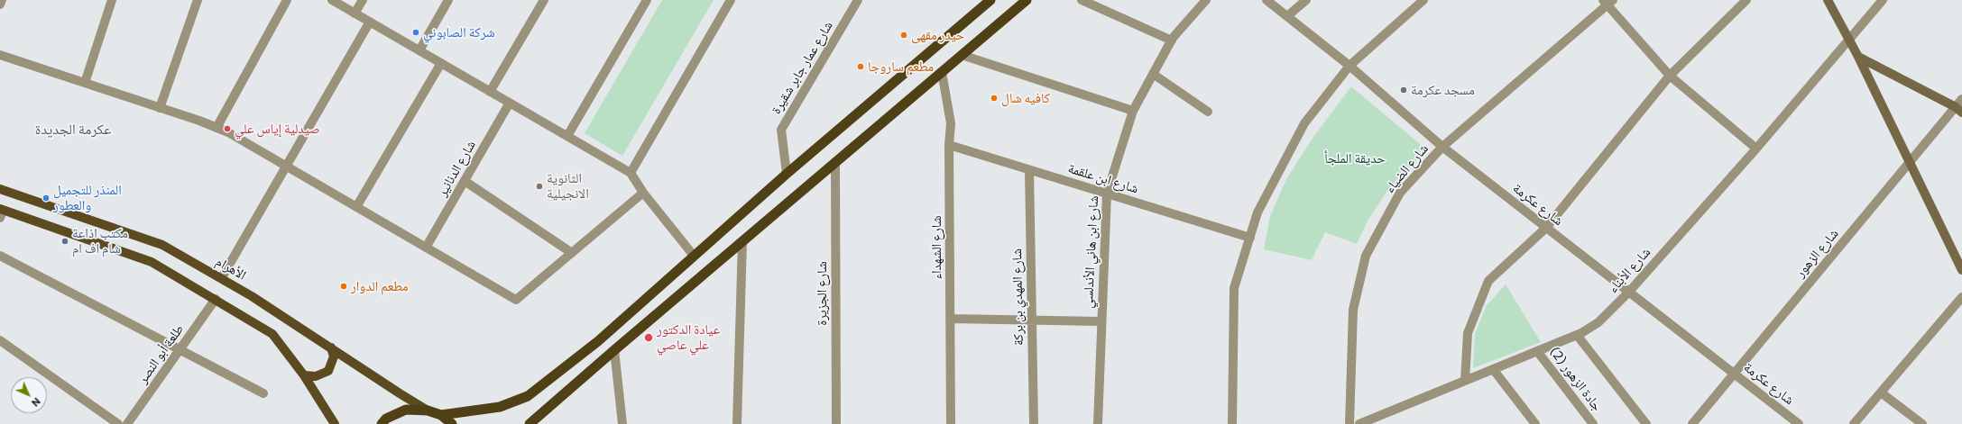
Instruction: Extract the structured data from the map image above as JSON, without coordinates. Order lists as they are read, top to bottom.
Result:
{
  "streets": {
    "main road": ["الأهرام"],
    "street": [
      "شارع عمار جابر شقيرة",
      "شارع الدنانير",
      "شارع الضياء",
      "شارع ابن علقمة",
      "شارع عكرمة",
      "شارع الشهداء",
      "شارع ابن هاني الأندلسي",
      "شارع الزهور",
      "شارع الأبناء",
      "شارع الجزيرة",
      "شارع المهدي بن بركة",
      "طلعة أبو النصر",
      "جادة الزهور (2)"
    ]
  },
  "crossings": [
    ["شارع الضياء", "شارع عكرمة"],
    ["شارع ابن علقمة", "شارع الشهداء"],
    ["شارع ابن علقمة", "شارع ابن هاني الأندلسي"],
    ["شارع ابن علقمة", "شارع المهدي بن بركة"],
    ["شارع عكرمة", "شارع الزهور"],
    ["شارع عكرمة", "شارع الأبناء"],
    ["شارع الأبناء", "جادة الزهور (2)"]
  ],
  "districts": ["عكرمة الجديدة"],
  "parks": ["حديقة الملجأ"],
  "places": [
    "شركة الصابوني",
    "حيدر مقهى",
    "مطعم ساروجا",
    "مسجد عكرمة",
    "كافيه شال",
    "صيدلية إياس علي",
    "الثانوية الانجيلية",
    "المنذر للتجميل والعطور",
    "مكتب اذاعة شام اف ام",
    "مطعم الدوار",
    "عيادة الدكتور علي عاصي"
  ],
  "north": "bottom right"
}
